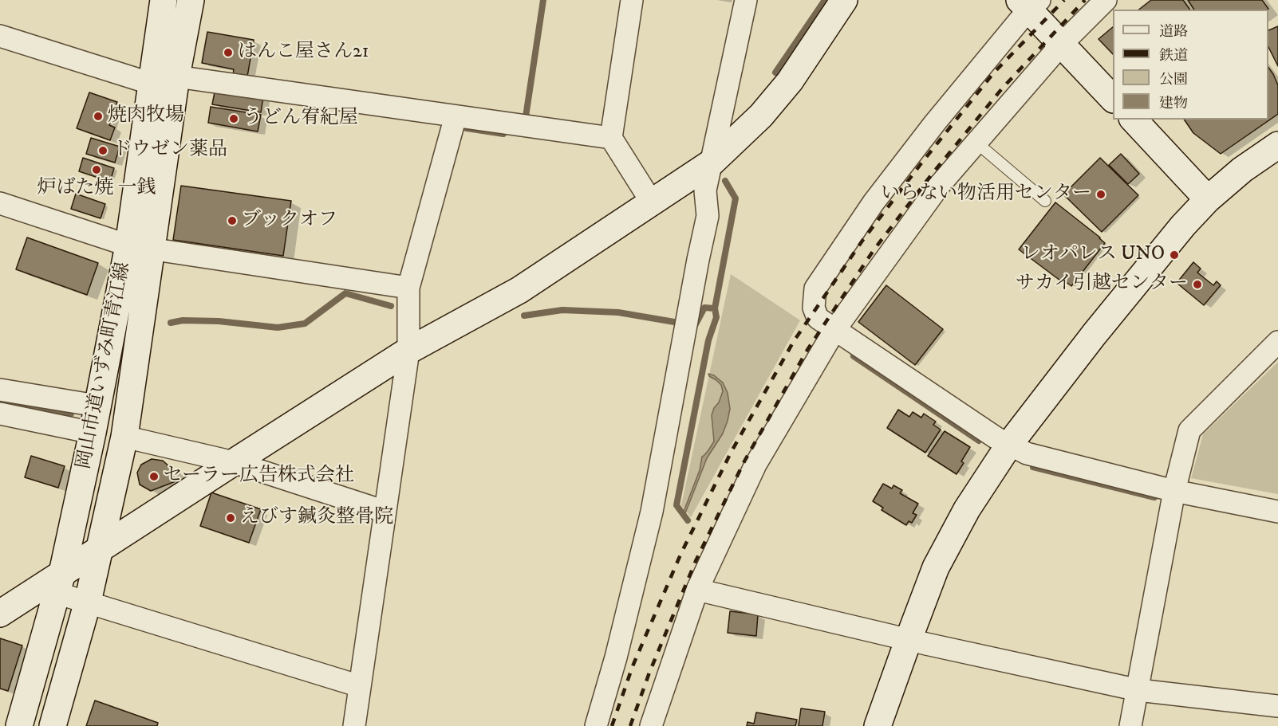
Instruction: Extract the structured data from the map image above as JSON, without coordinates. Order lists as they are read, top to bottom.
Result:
{
  "streets": {
    "street": ["岡山市道いずみ町青江線"]
  },
  "places": [
    "はんこ屋さん21",
    "焼肉牧場",
    "うどん宥紀屋",
    "ドウゼン薬品",
    "炉ばた焼 一銭",
    "いらない物活用センター",
    "ブックオフ",
    "レオパレス UNO",
    "サカイ引越センター",
    "セーラー広告株式会社",
    "えびす鍼灸整骨院"
  ],
  "legend": [
    "道路",
    "鉄道",
    "公園",
    "建物"
  ]
}
